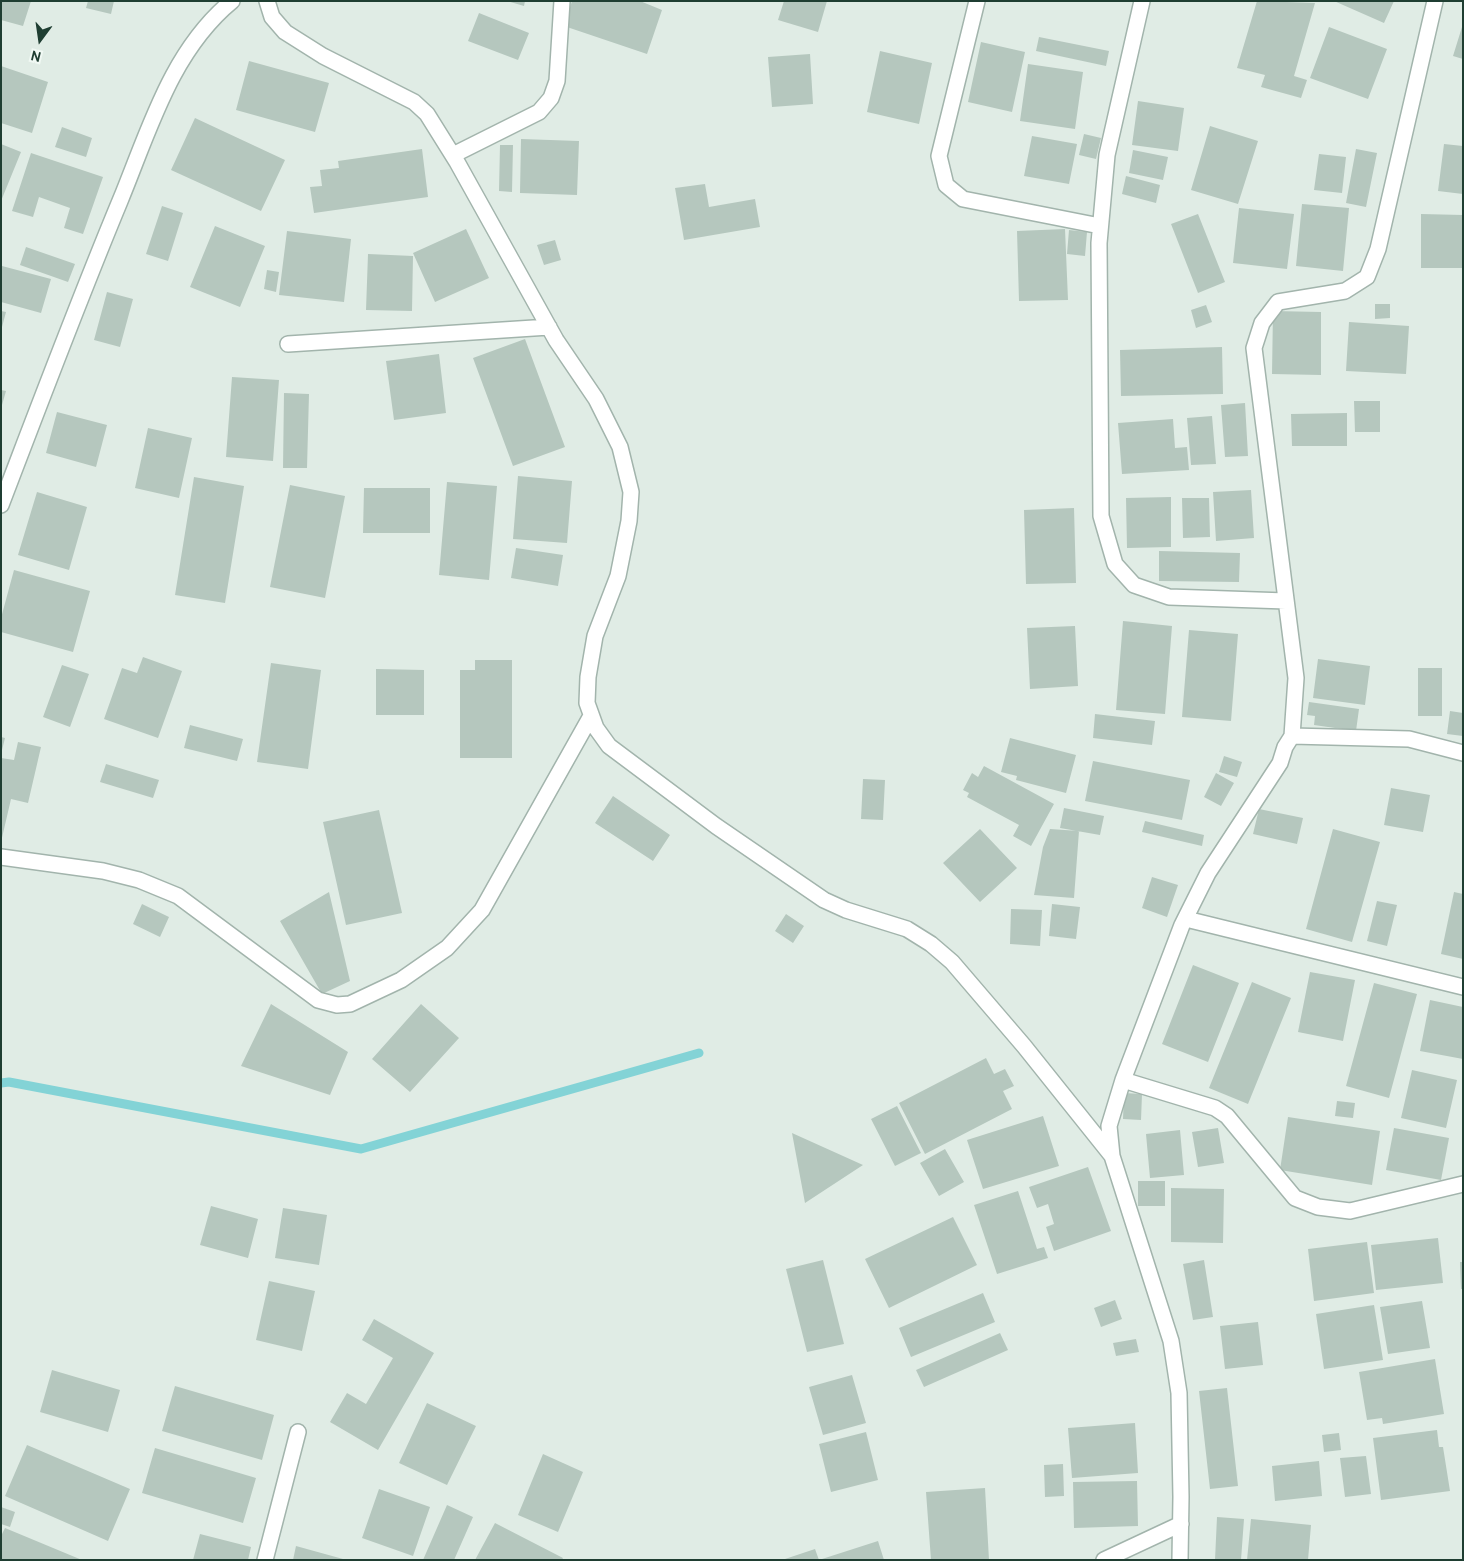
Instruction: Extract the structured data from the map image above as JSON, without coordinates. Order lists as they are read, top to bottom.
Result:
{
  "north": "bottom"
}
